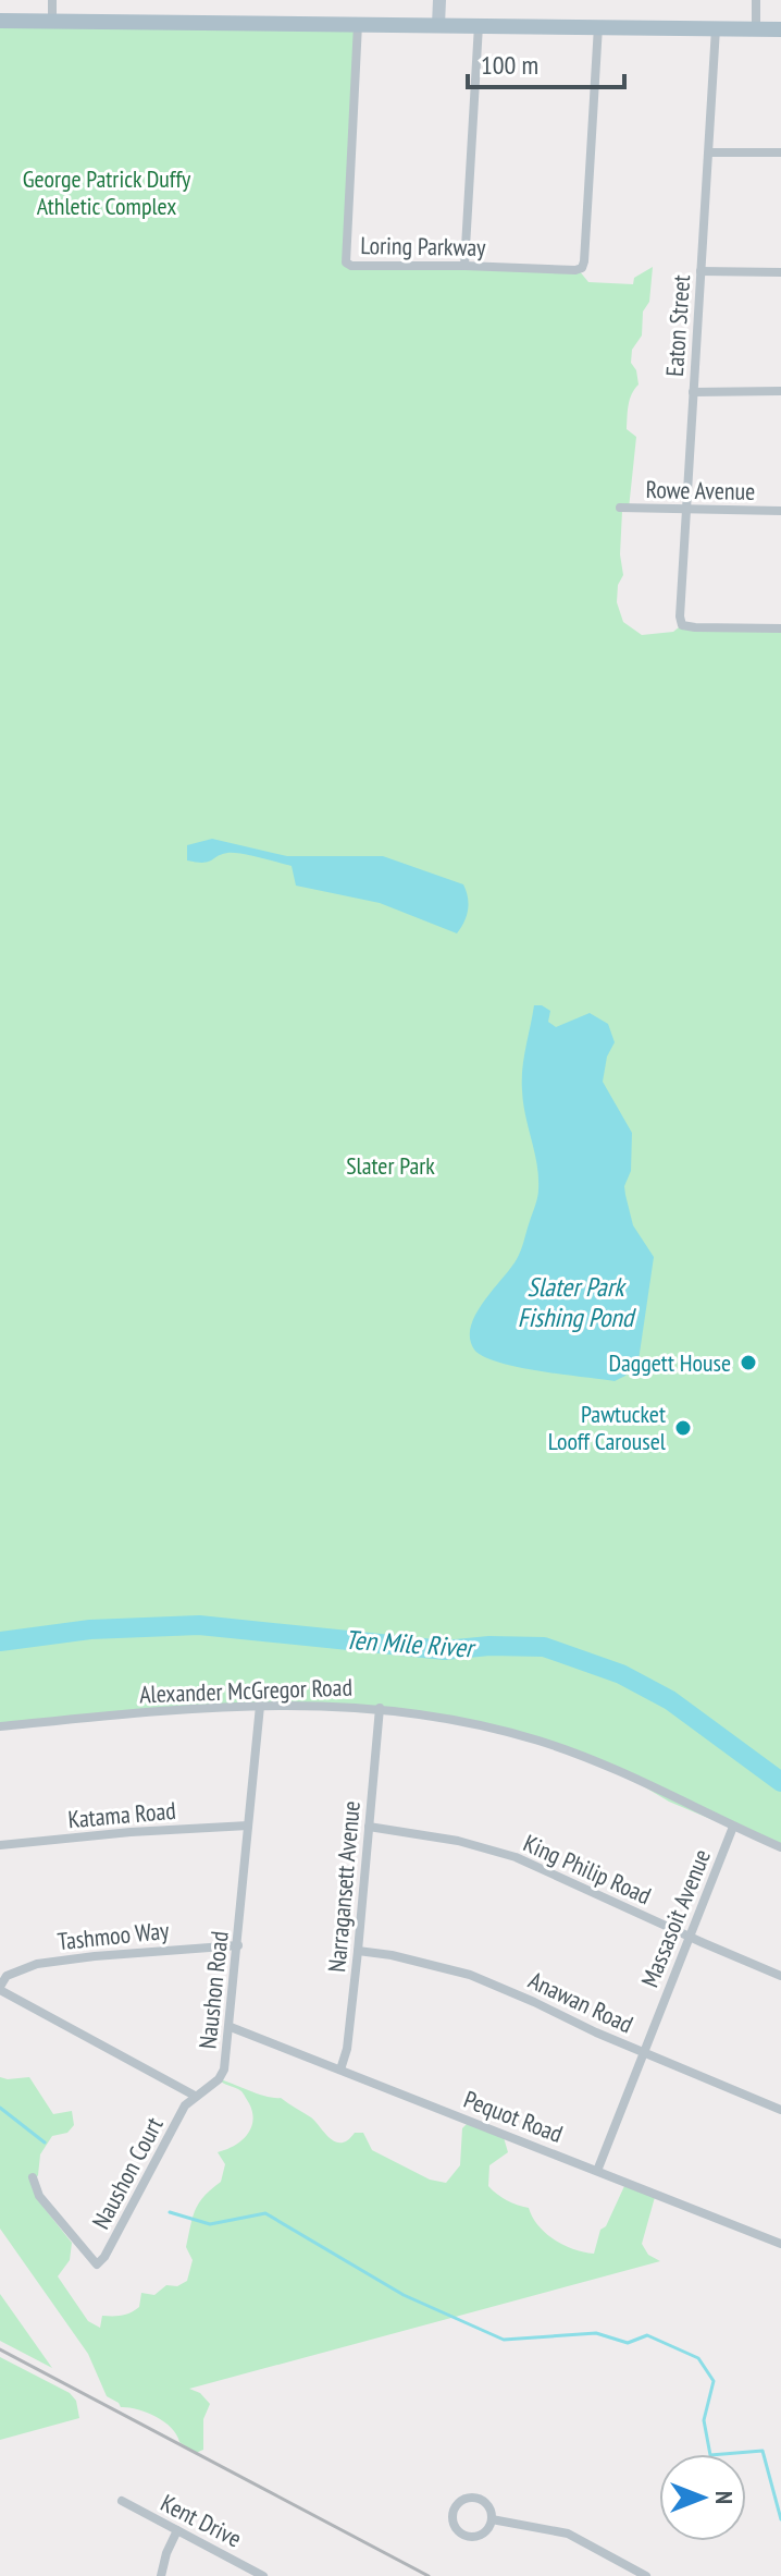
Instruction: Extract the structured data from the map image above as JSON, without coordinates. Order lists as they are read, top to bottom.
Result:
{
  "streets": {
    "street": [
      "Loring Parkway",
      "Eaton Street",
      "Rowe Avenue",
      "Alexander McGregor Road",
      "Katama Road",
      "King Philip Road",
      "Narragansett Avenue",
      "Massasoit Avenue",
      "Tashmoo Way",
      "Naushon Road",
      "Anawan Road",
      "Pequot Road",
      "Naushon Court",
      "Kent Drive"
    ]
  },
  "crossings": [
    ["Eaton Street", "Rowe Avenue"],
    ["Alexander McGregor Road", "Narragansett Avenue"],
    ["Alexander McGregor Road", "Massasoit Avenue"],
    ["Alexander McGregor Road", "Naushon Road"],
    ["Katama Road", "Naushon Road"],
    ["King Philip Road", "Narragansett Avenue"],
    ["King Philip Road", "Massasoit Avenue"],
    ["Narragansett Avenue", "Anawan Road"],
    ["Narragansett Avenue", "Pequot Road"],
    ["Massasoit Avenue", "Anawan Road"],
    ["Massasoit Avenue", "Pequot Road"],
    ["Tashmoo Way", "Naushon Road"],
    ["Naushon Road", "Pequot Road"],
    ["Naushon Road", "Naushon Court"]
  ],
  "water": ["Slater Park Fishing Pond", "Ten Mile River"],
  "parks": ["George Patrick Duffy Athletic Complex", "Slater Park"],
  "places": ["Daggett House", "Pawtucket Looff Carousel"],
  "scale_bar": "100 m",
  "north": "right"
}
